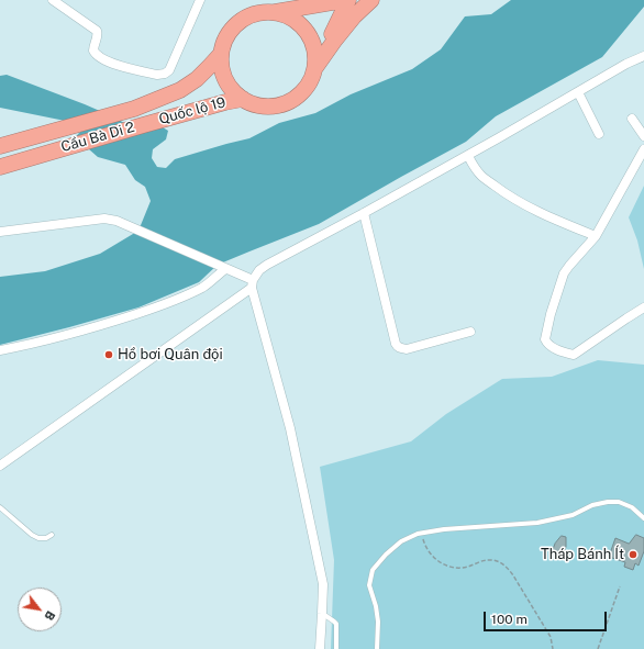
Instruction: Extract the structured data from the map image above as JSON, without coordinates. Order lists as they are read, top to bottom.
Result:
{
  "streets": {
    "highway": ["Quốc lộ 19", "Cầu Bà Di 2"]
  },
  "crossings": [
    ["Quốc lộ 19", "Cầu Bà Di 2"]
  ],
  "places": ["Hồ bơi Quân đội", "Tháp Bánh Ít"],
  "scale_bar": "100 m",
  "north": "bottom right"
}
